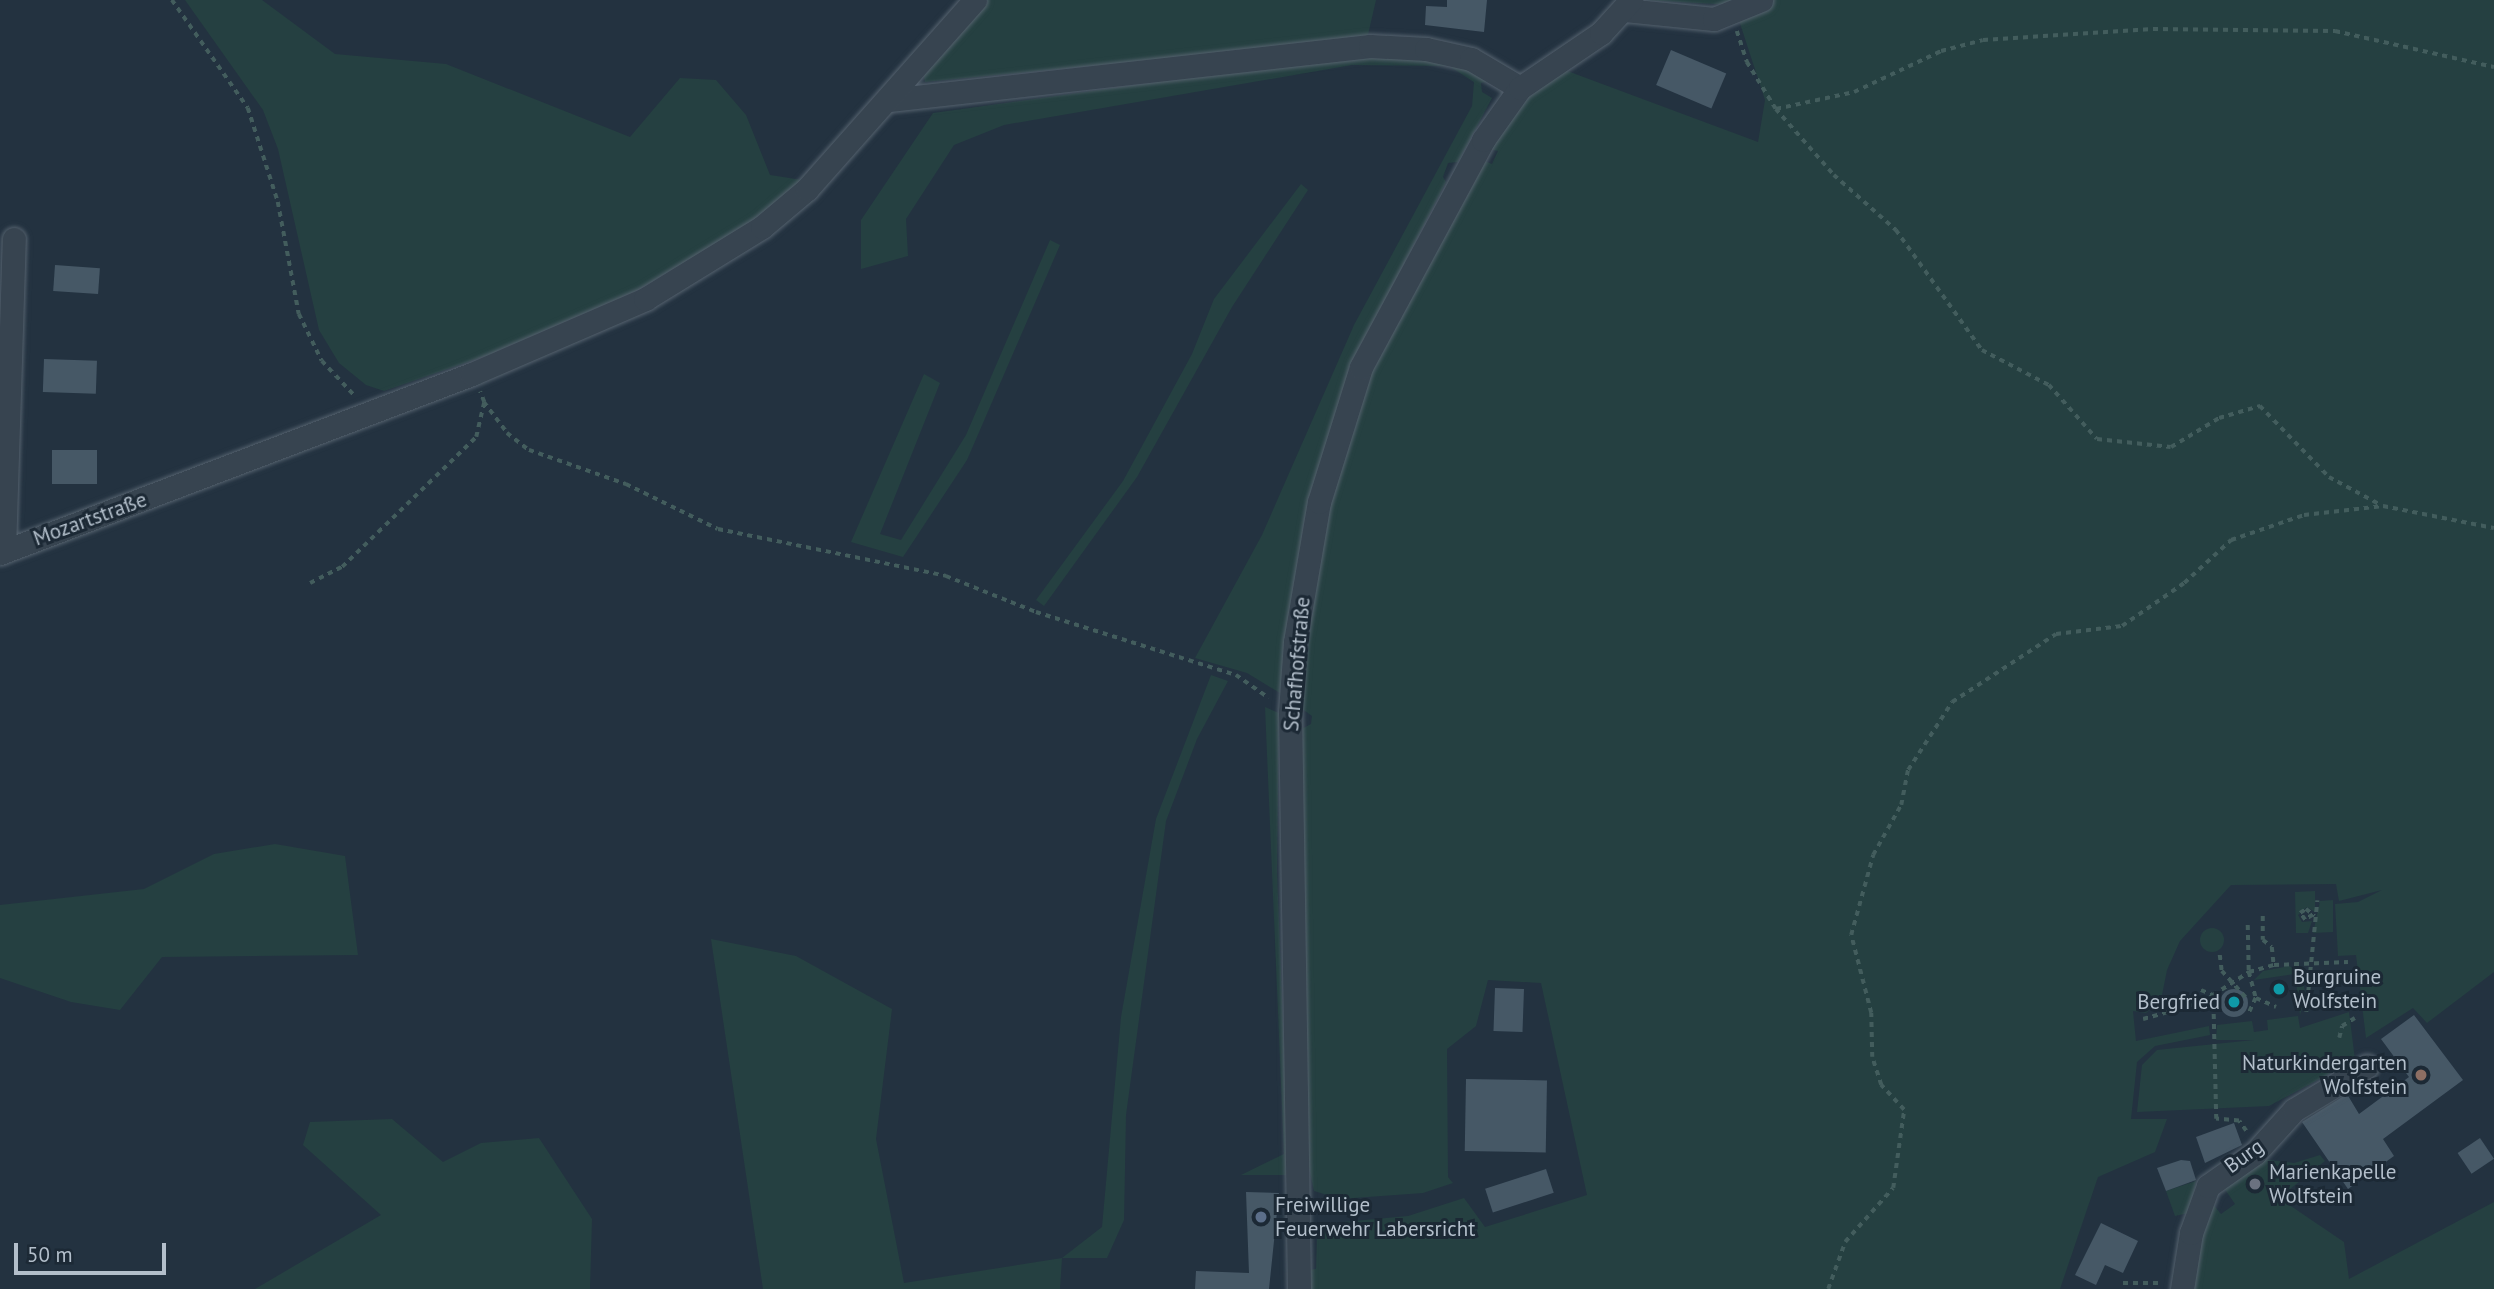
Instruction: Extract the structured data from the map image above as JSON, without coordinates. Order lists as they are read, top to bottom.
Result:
{
  "streets": {
    "street": ["Mozartstraße", "Schafhofstraße", "Burg"]
  },
  "places": [
    "Burgruine Wolfstein",
    "Bergfried",
    "Naturkindergarten Wolfstein",
    "Marienkapelle Wolfstein",
    "Freiwillige Feuerwehr Labersricht"
  ],
  "scale_bar": "50 m"
}
